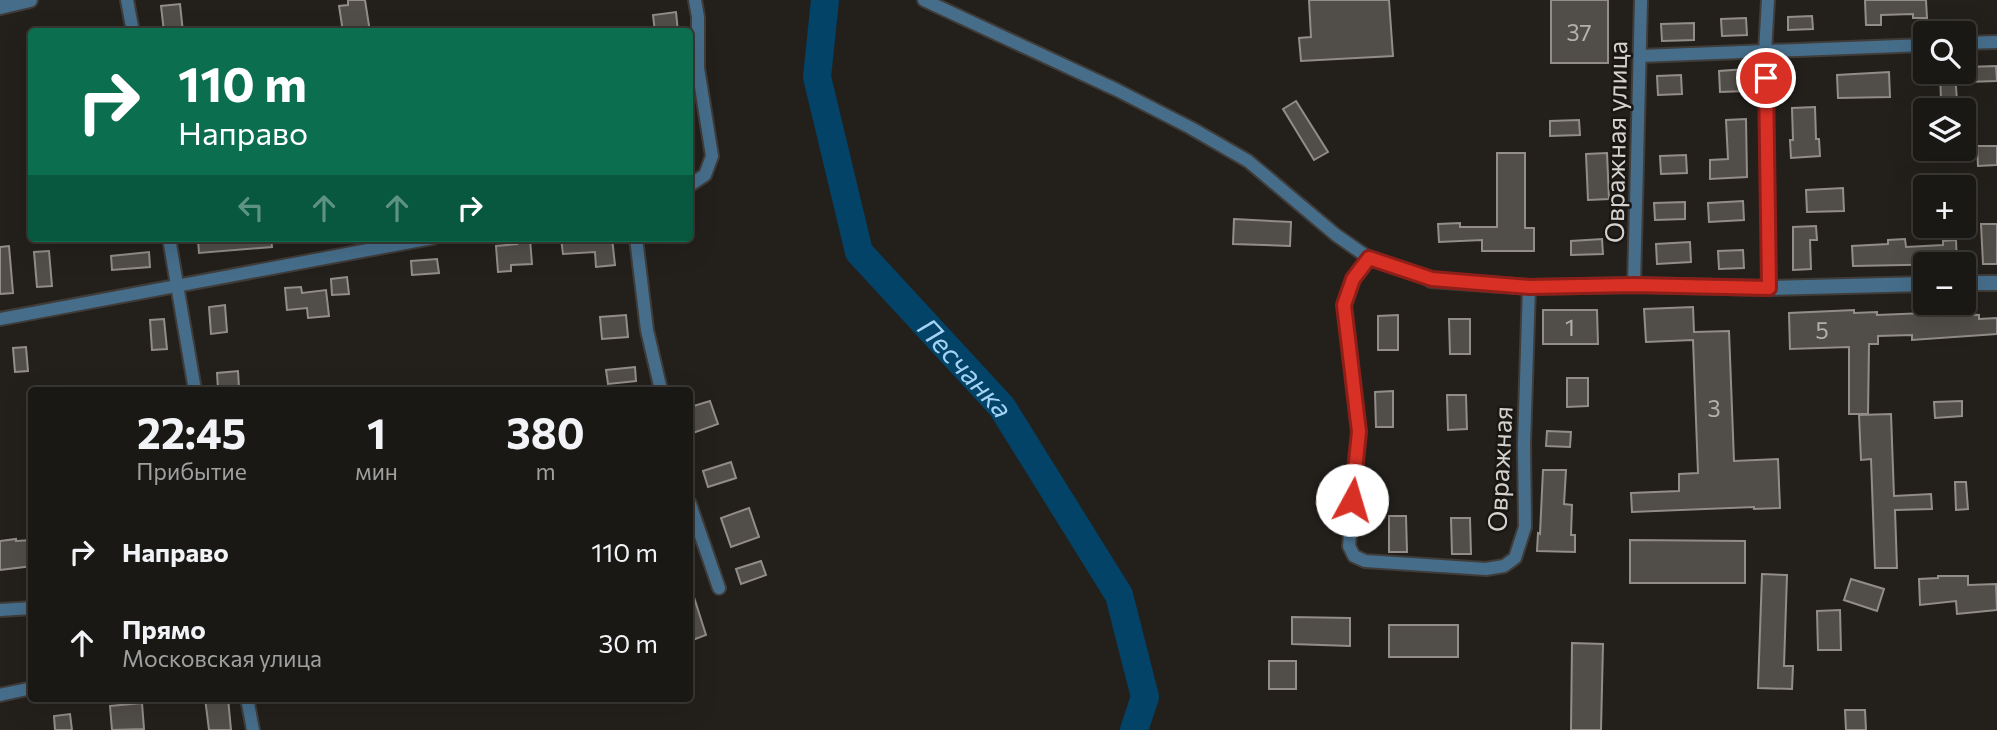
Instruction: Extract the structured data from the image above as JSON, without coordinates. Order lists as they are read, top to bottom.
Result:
{
  "streets": {
    "street": ["Овражная улица", "Овражная"]
  },
  "water": ["Песчанка"],
  "house_numbers": [
    "37",
    "1",
    "5",
    "3"
  ],
  "page": {
    "map_buttons": ["+", "−"],
    "turn": ["110 m", "Направо"],
    "eta": [
      "22:45",
      "Прибытие",
      "1",
      "мин",
      "380",
      "m"
    ],
    "list": [
      {
        "name": "Направо",
        "value": "110 m"
      },
      {
        "name": "Прямо",
        "note": "Московская улица",
        "value": "30 m"
      }
    ]
  }
}
